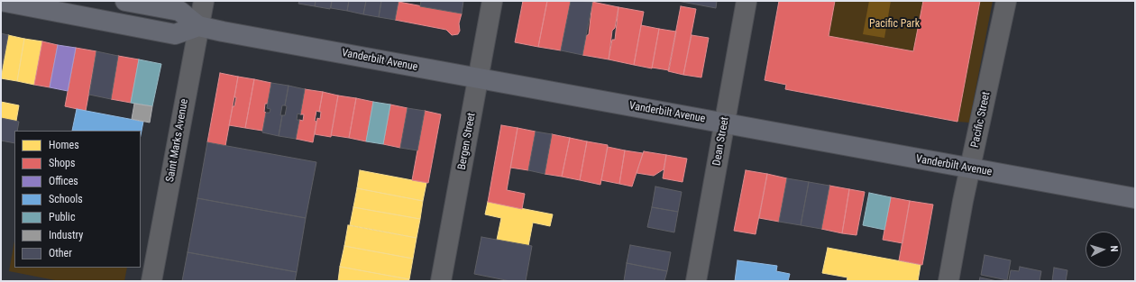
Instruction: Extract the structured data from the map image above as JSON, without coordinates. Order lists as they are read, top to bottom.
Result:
{
  "streets": {
    "main road": ["Vanderbilt Avenue"],
    "street": [
      "Pacific Street",
      "Saint Marks Avenue",
      "Bergen Street",
      "Dean Street"
    ]
  },
  "crossings": [
    ["Vanderbilt Avenue", "Pacific Street"],
    ["Vanderbilt Avenue", "Saint Marks Avenue"],
    ["Vanderbilt Avenue", "Bergen Street"],
    ["Vanderbilt Avenue", "Dean Street"]
  ],
  "parks": ["Pacific Park"],
  "legend": [
    "Homes",
    "Shops",
    "Offices",
    "Schools",
    "Public",
    "Industry",
    "Other"
  ],
  "north": "right"
}
